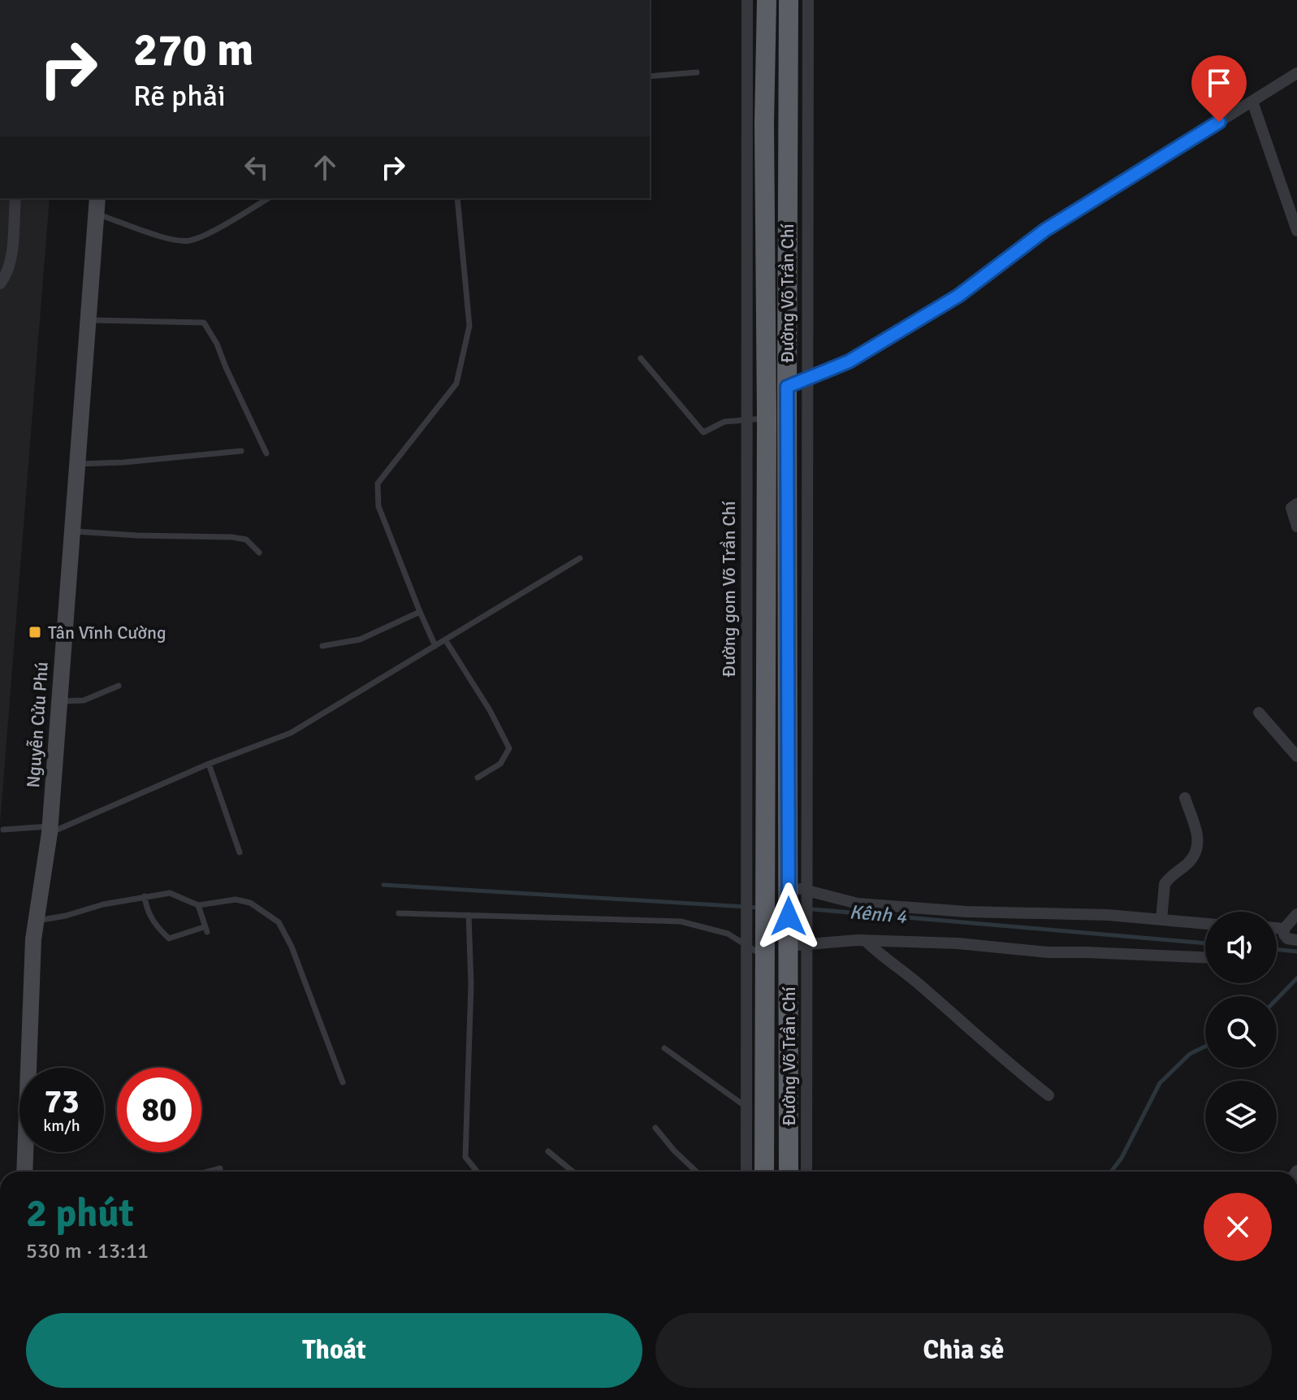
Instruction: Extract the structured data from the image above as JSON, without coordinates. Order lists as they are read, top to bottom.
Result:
{
  "streets": {
    "highway": ["Đường Võ Trần Chí"],
    "main road": ["Nguyễn Cửu Phú"],
    "street": ["Đường gom Võ Trần Chí"]
  },
  "water": ["Kênh 4"],
  "places": {
    "transit": ["Tân Vĩnh Cường"]
  },
  "page": {
    "turn": ["270 m", "Rẽ phải"],
    "speed": "73 km/h",
    "limit": "80",
    "heading": ["2 phút", "530 m · 13:11"],
    "buttons": ["Thoát", "Chia sẻ"]
  }
}
